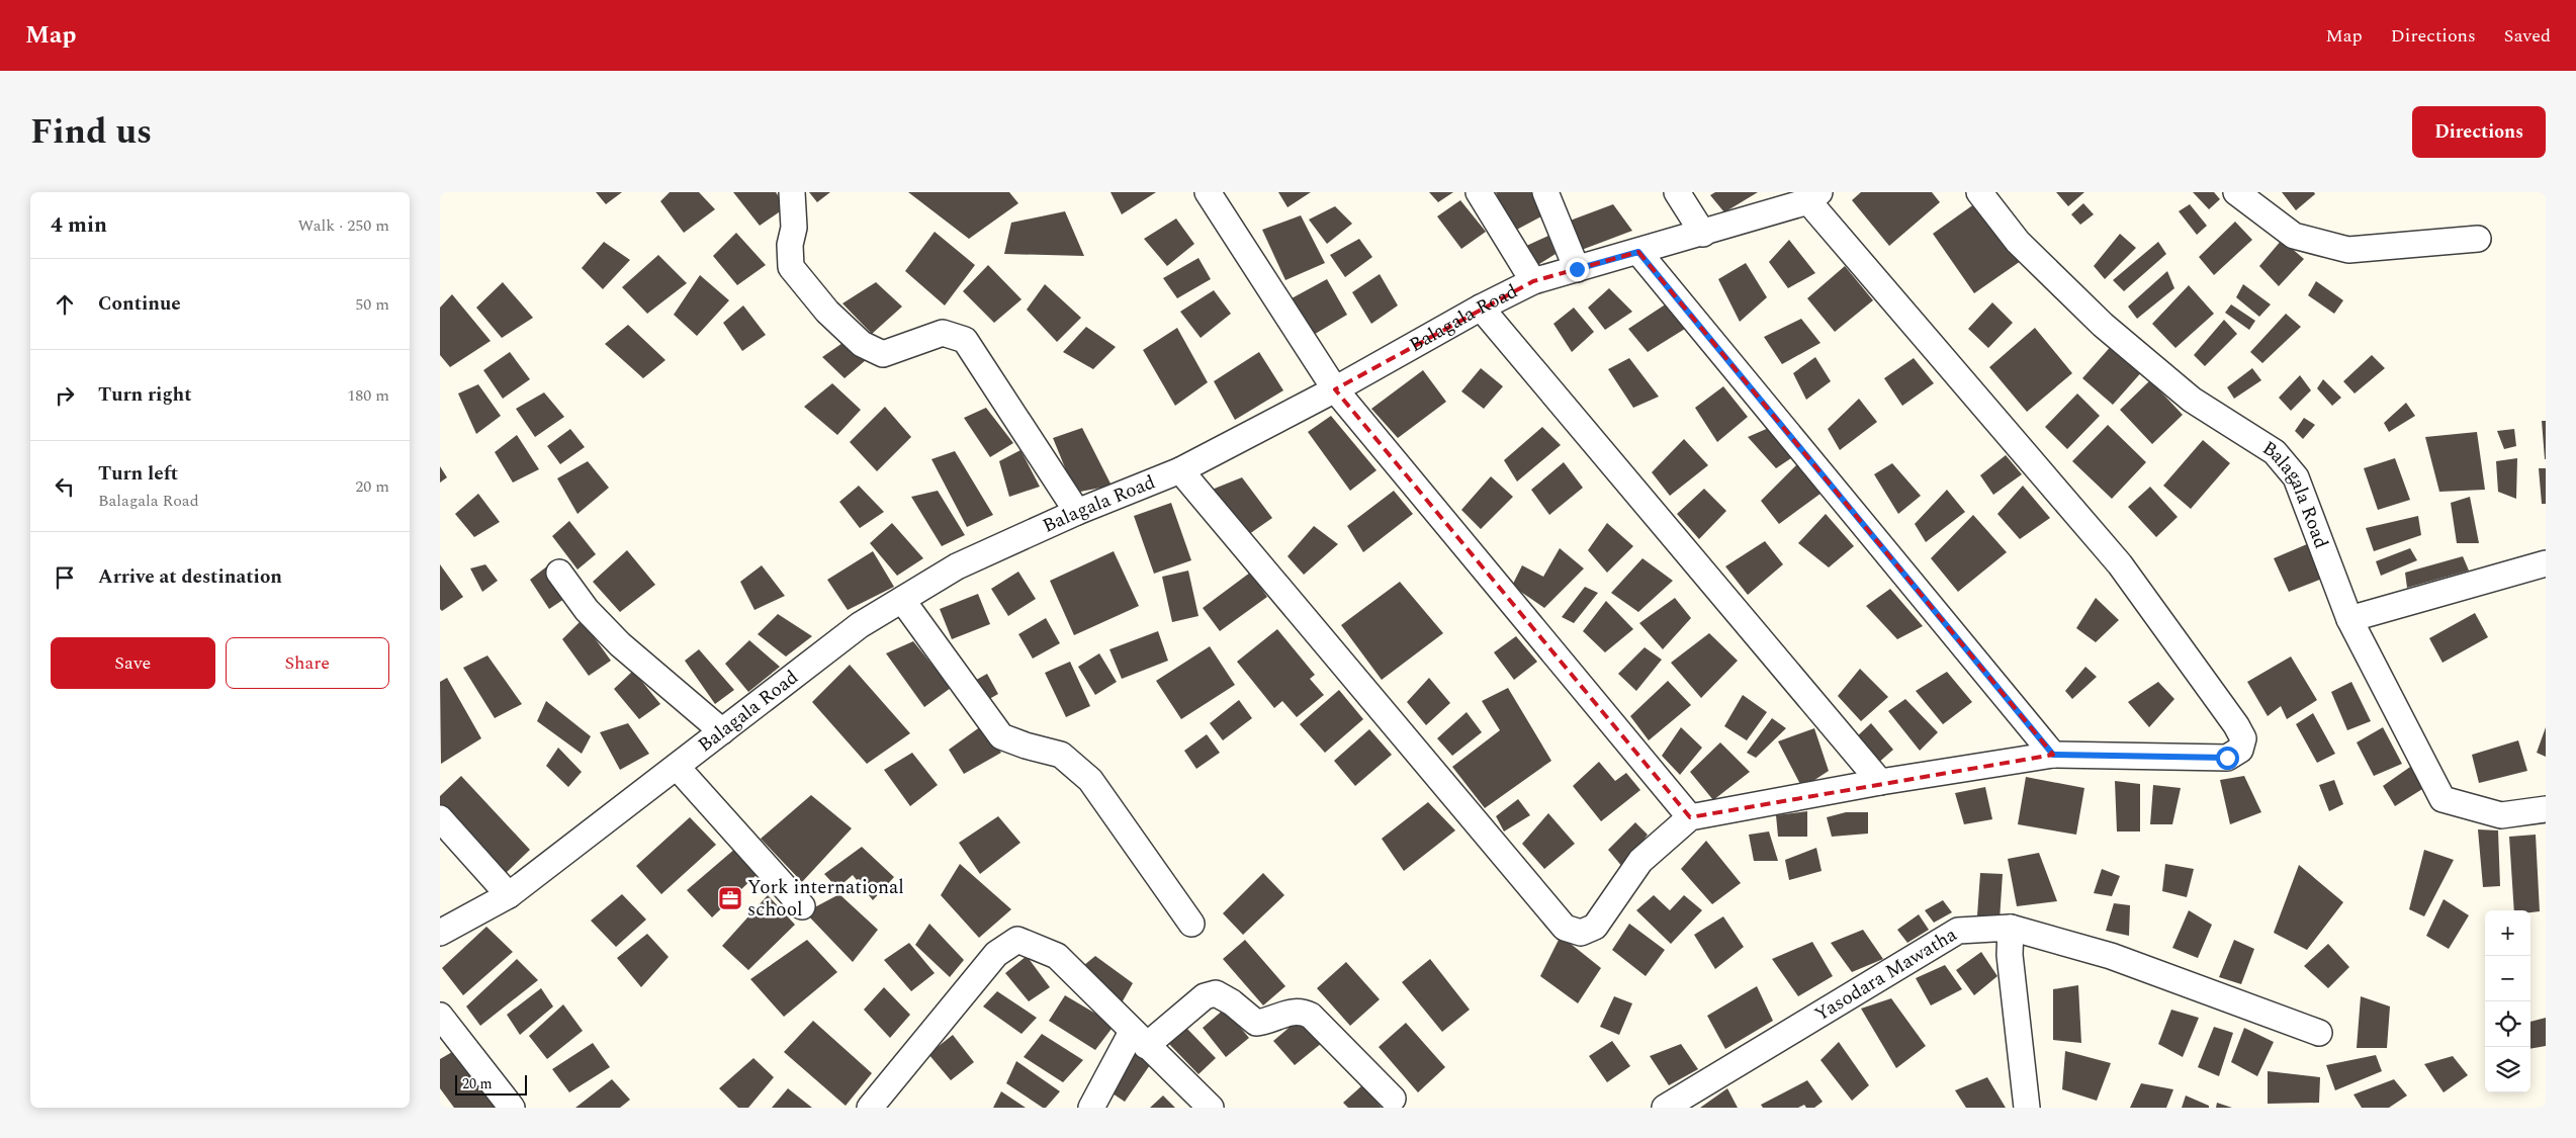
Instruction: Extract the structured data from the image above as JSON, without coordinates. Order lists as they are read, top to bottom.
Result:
{
  "streets": {
    "street": ["Balagala Road", "Yasodara Mawatha"]
  },
  "places": {
    "office": ["York international school"]
  },
  "scale_bar": "20 m",
  "page": {
    "header": "Map",
    "nav": ["Map", "Directions", "Saved"],
    "title": "Find us",
    "buttons": [
      "Directions",
      ["Save", "Share"]
    ],
    "heading": ["4 min", "Walk · 250 m"],
    "list": [
      ["Continue", "50 m"],
      ["Turn right", "180 m"],
      ["Turn left", "Balagala Road", "20 m"],
      "Arrive at destination"
    ],
    "map_buttons": ["+", "−"],
    "scale": "20 m"
  }
}
